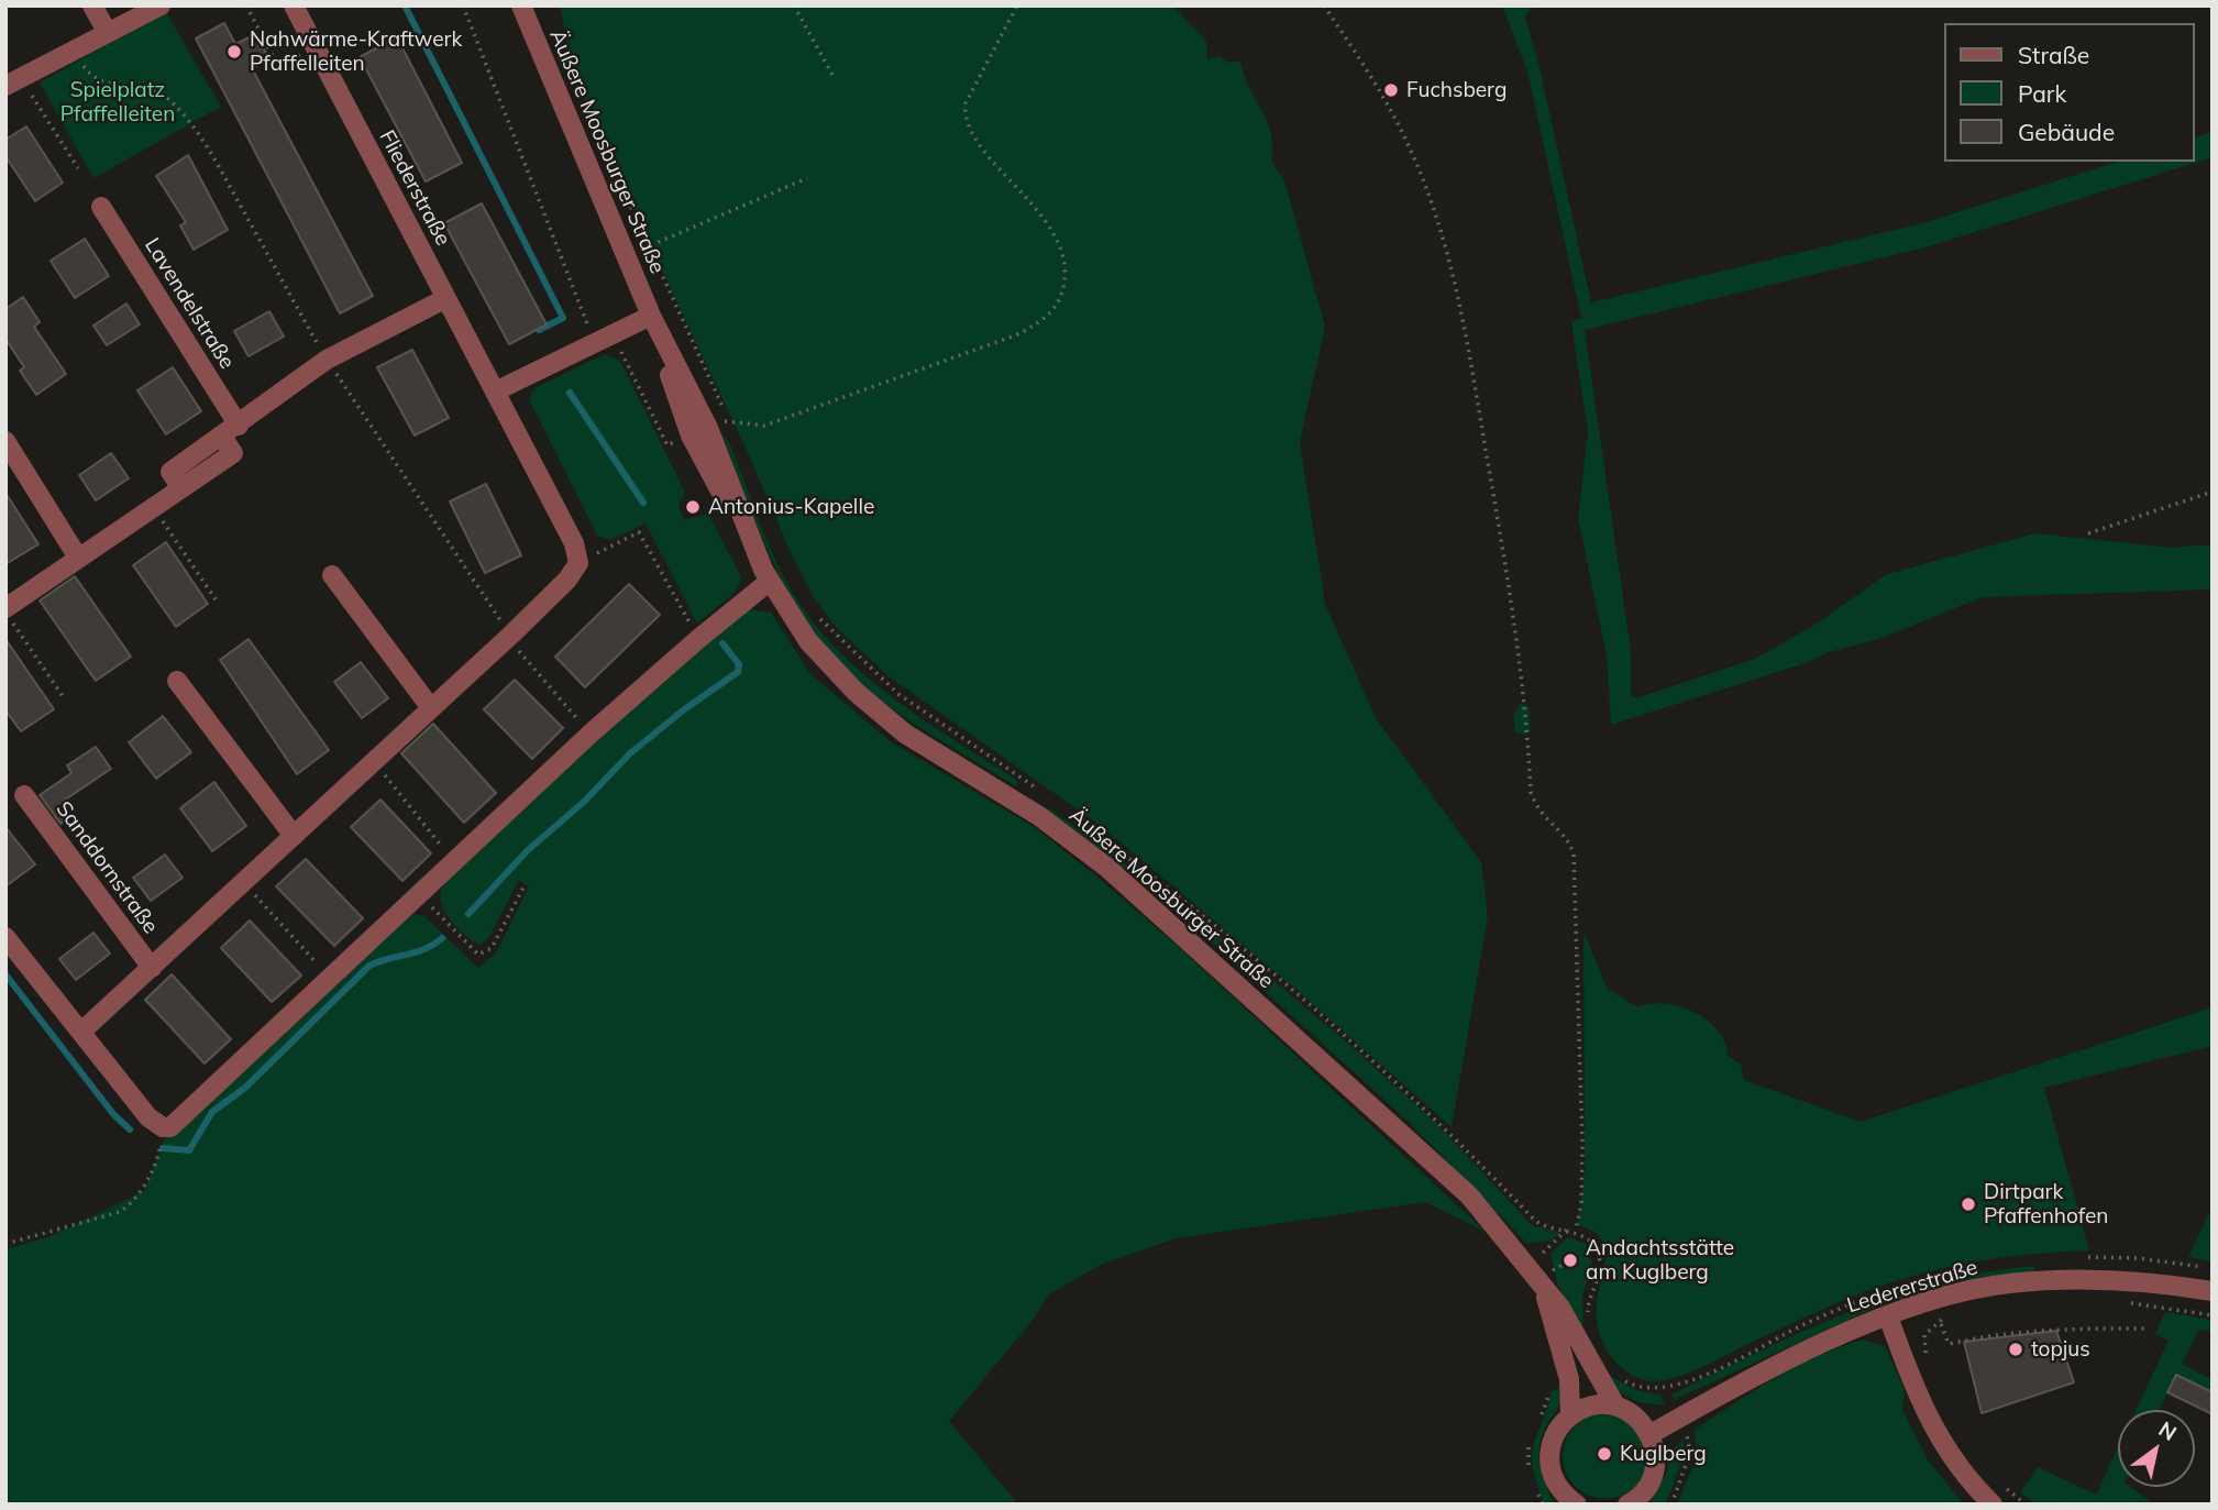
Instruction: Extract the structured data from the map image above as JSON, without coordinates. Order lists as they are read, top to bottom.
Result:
{
  "streets": {
    "street": [
      "Äußere Moosburger Straße",
      "Fliederstraße",
      "Lavendelstraße",
      "Sanddornstraße",
      "Ledererstraße"
    ]
  },
  "crossings": [
    ["Äußere Moosburger Straße", "Ledererstraße"],
    ["Fliederstraße", "Sanddornstraße"]
  ],
  "parks": ["Spielplatz Pfaffelleiten"],
  "places": [
    "Nahwärme-Kraftwerk Pfaffelleiten",
    "Fuchsberg",
    "Antonius-Kapelle",
    "Dirtpark Pfaffenhofen",
    "Andachtsstätte am Kuglberg",
    "topjus",
    "Kuglberg"
  ],
  "legend": ["Straße", "Park", "Gebäude"],
  "north": "top right"
}
